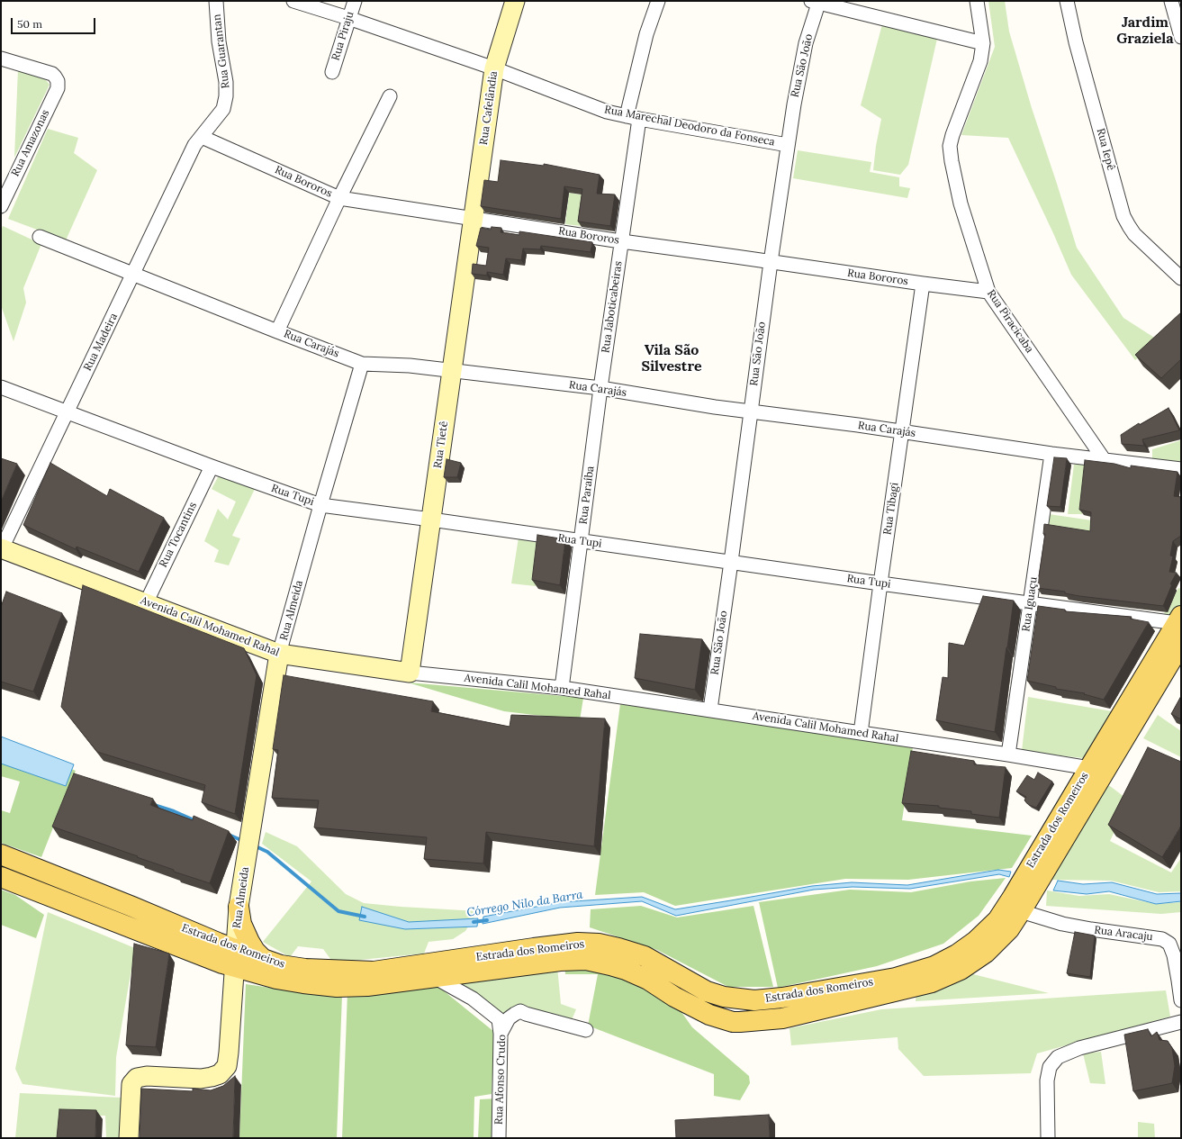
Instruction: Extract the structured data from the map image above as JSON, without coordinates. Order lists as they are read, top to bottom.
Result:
{
  "streets": {
    "main road": ["Estrada dos Romeiros"],
    "street": [
      "Rua Piraju",
      "Rua Guarantan",
      "Rua São João",
      "Rua Cafelândia",
      "Rua Marechal Deodoro da Fonseca",
      "Rua Amazonas",
      "Rua Iepê",
      "Rua Bororos",
      "Rua Jaboticabeiras",
      "Rua Piracicaba",
      "Rua Madeira",
      "Rua Carajás",
      "Rua Tietê",
      "Rua Tupi",
      "Rua Paraíba",
      "Rua Tibagi",
      "Rua Tocantins",
      "Rua Iguaçu",
      "Rua Almeida",
      "Avenida Calil Mohamed Rahal",
      "Rua Aracaju",
      "Rua Afonso Crudo"
    ]
  },
  "crossings": [
    ["Rua Piraju", "Rua Marechal Deodoro da Fonseca"],
    ["Rua Guarantan", "Rua Bororos"],
    ["Rua Guarantan", "Rua Madeira"],
    ["Rua São João", "Rua Marechal Deodoro da Fonseca"],
    ["Rua São João", "Rua Bororos"],
    ["Rua São João", "Rua Carajás"],
    ["Rua São João", "Rua Tupi"],
    ["Rua São João", "Avenida Calil Mohamed Rahal"],
    ["Rua Cafelândia", "Rua Marechal Deodoro da Fonseca"],
    ["Rua Cafelândia", "Rua Bororos"],
    ["Rua Cafelândia", "Rua Tietê"],
    ["Rua Marechal Deodoro da Fonseca", "Rua Jaboticabeiras"],
    ["Rua Bororos", "Rua Jaboticabeiras"],
    ["Rua Bororos", "Rua Piracicaba"],
    ["Rua Bororos", "Rua Madeira"],
    ["Rua Bororos", "Rua Tietê"],
    ["Rua Bororos", "Rua Tibagi"],
    ["Rua Jaboticabeiras", "Rua Carajás"],
    ["Rua Jaboticabeiras", "Rua Paraíba"],
    ["Rua Piracicaba", "Rua Carajás"],
    ["Rua Madeira", "Rua Carajás"],
    ["Rua Madeira", "Rua Tupi"],
    ["Rua Madeira", "Avenida Calil Mohamed Rahal"],
    ["Rua Carajás", "Rua Tietê"],
    ["Rua Carajás", "Rua Paraíba"],
    ["Rua Carajás", "Rua Tibagi"],
    ["Rua Carajás", "Rua Iguaçu"],
    ["Rua Carajás", "Rua Almeida"],
    ["Rua Tietê", "Rua Tupi"],
    ["Rua Tietê", "Avenida Calil Mohamed Rahal"],
    ["Rua Tupi", "Rua Paraíba"],
    ["Rua Tupi", "Rua Tibagi"],
    ["Rua Tupi", "Rua Tocantins"],
    ["Rua Tupi", "Rua Iguaçu"],
    ["Rua Tupi", "Rua Almeida"],
    ["Rua Tupi", "Estrada dos Romeiros"],
    ["Rua Paraíba", "Avenida Calil Mohamed Rahal"],
    ["Rua Tibagi", "Avenida Calil Mohamed Rahal"],
    ["Rua Tocantins", "Avenida Calil Mohamed Rahal"],
    ["Rua Iguaçu", "Avenida Calil Mohamed Rahal"],
    ["Rua Almeida", "Avenida Calil Mohamed Rahal"],
    ["Avenida Calil Mohamed Rahal", "Estrada dos Romeiros"],
    ["Estrada dos Romeiros", "Rua Aracaju"]
  ],
  "districts": ["Jardim Graziela", "Vila São Silvestre"],
  "water": ["Córrego Nilo da Barra"],
  "scale_bar": "50 m"
}
